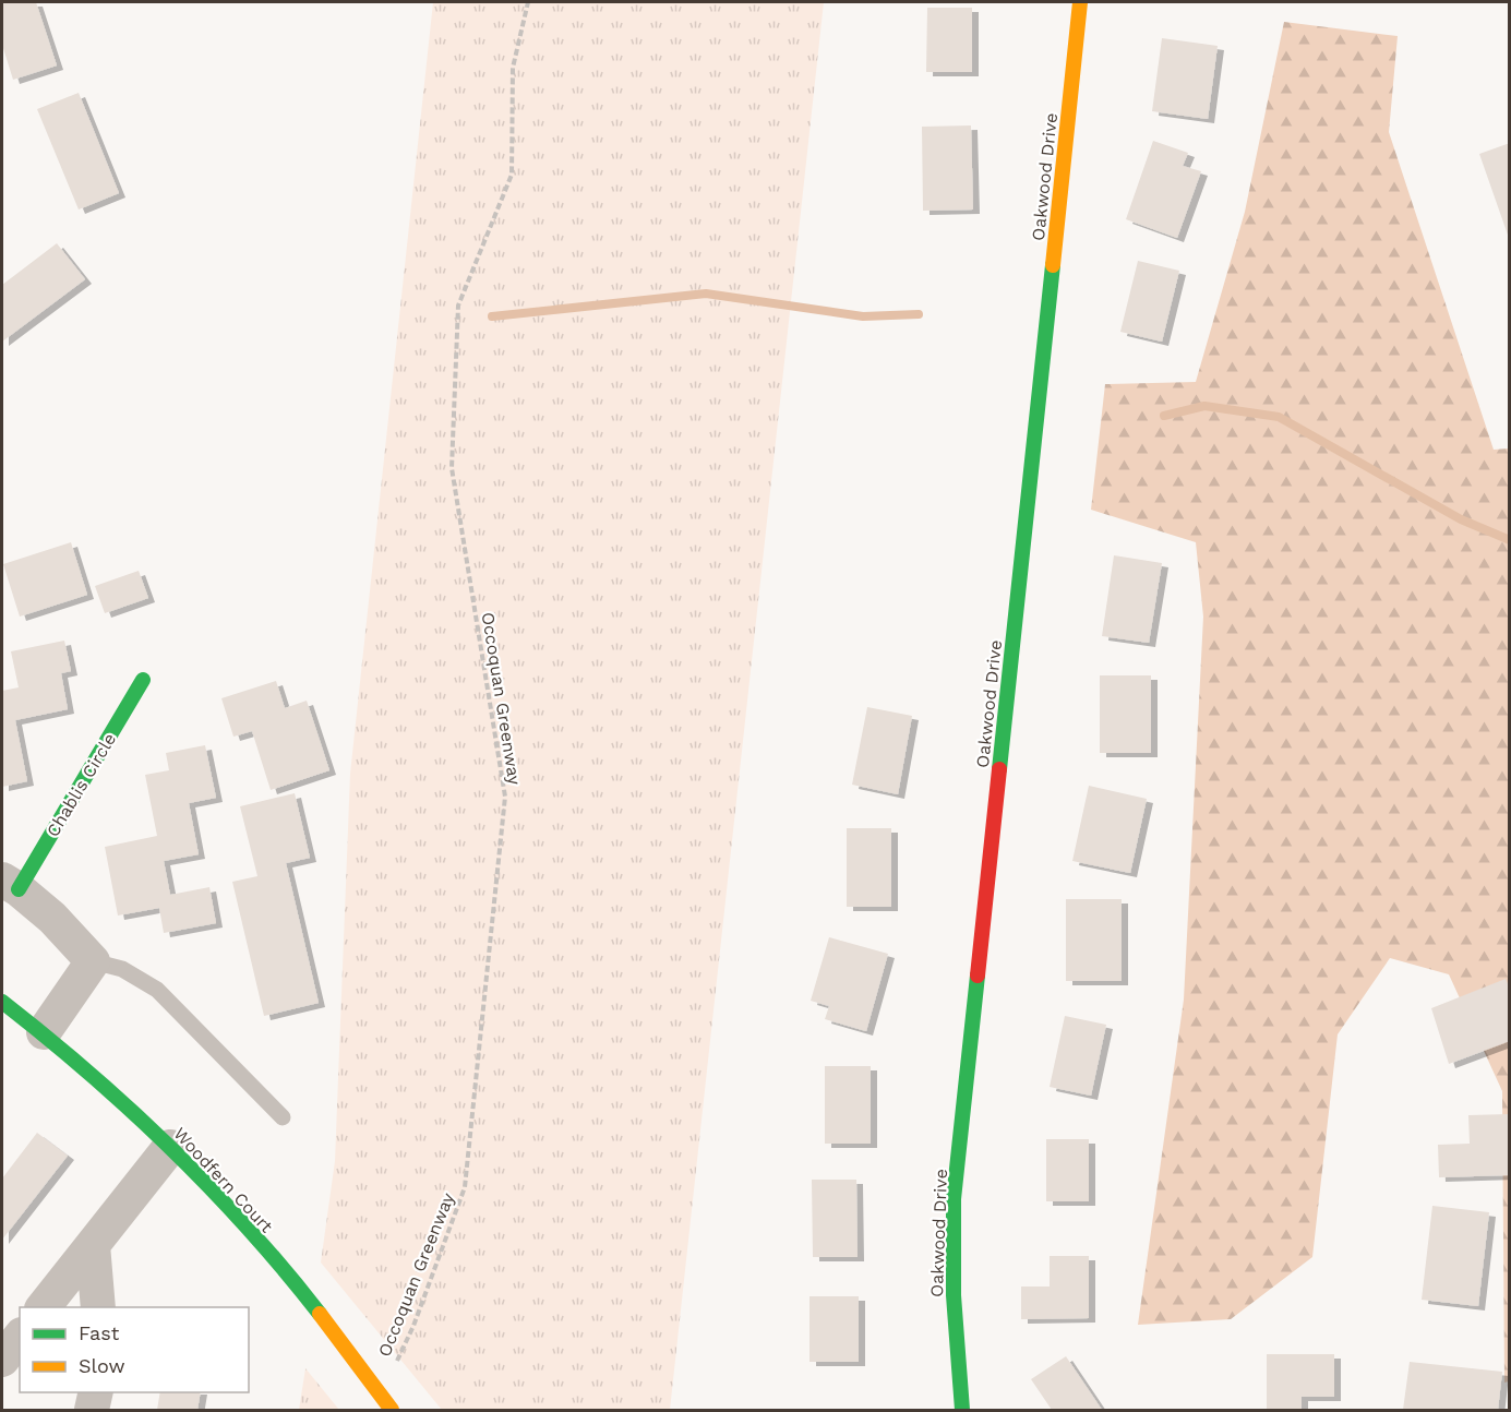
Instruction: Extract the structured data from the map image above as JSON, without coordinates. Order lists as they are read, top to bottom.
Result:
{
  "streets": {
    "street": ["Oakwood Drive", "Chablis Circle", "Woodfern Court"],
    "path": ["Occoquan Greenway"]
  },
  "crossings": [
    ["Occoquan Greenway", "Woodfern Court"]
  ],
  "legend": ["Fast", "Slow"]
}
